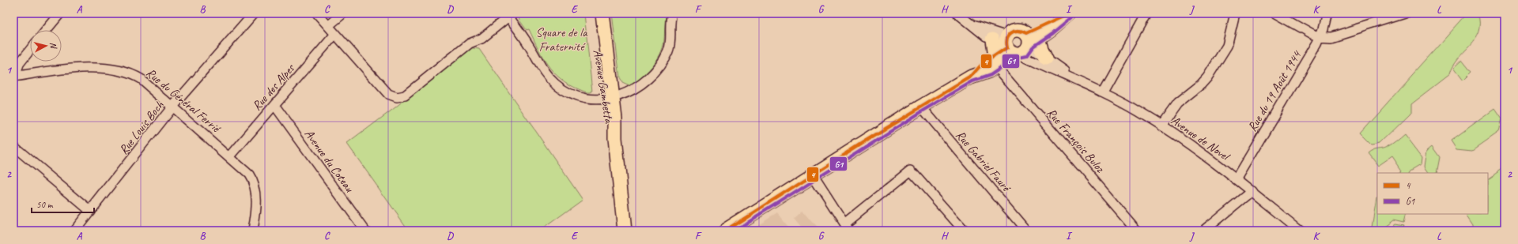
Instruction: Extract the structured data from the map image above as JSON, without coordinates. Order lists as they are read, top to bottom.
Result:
{
  "streets": {
    "main road": ["Avenue Gambetta"],
    "street": [
      "Rue des Alpes",
      "Rue du 19 Août 1944",
      "Rue du Général Ferrié",
      "Rue Louis Boch",
      "Avenue de Novel",
      "Rue François Buloz",
      "Avenue du Coteau",
      "Rue Gabriel Fauré"
    ]
  },
  "crossings": [
    ["Rue des Alpes", "Rue du Général Ferrié"],
    ["Rue des Alpes", "Avenue du Coteau"],
    ["Rue du 19 Août 1944", "Avenue de Novel"],
    ["Rue du Général Ferrié", "Rue Louis Boch"]
  ],
  "parks": ["Square de la Fraternité"],
  "lines": ["transit line 4", "transit line G1"],
  "legend": ["4", "G1"],
  "scale_bar": "50 m",
  "north": "right",
  "grid": {
    "columns": [
      "A",
      "B",
      "C",
      "D",
      "E",
      "F",
      "G",
      "H",
      "I",
      "J",
      "K",
      "L"
    ],
    "rows": ["1", "2"]
  }
}
